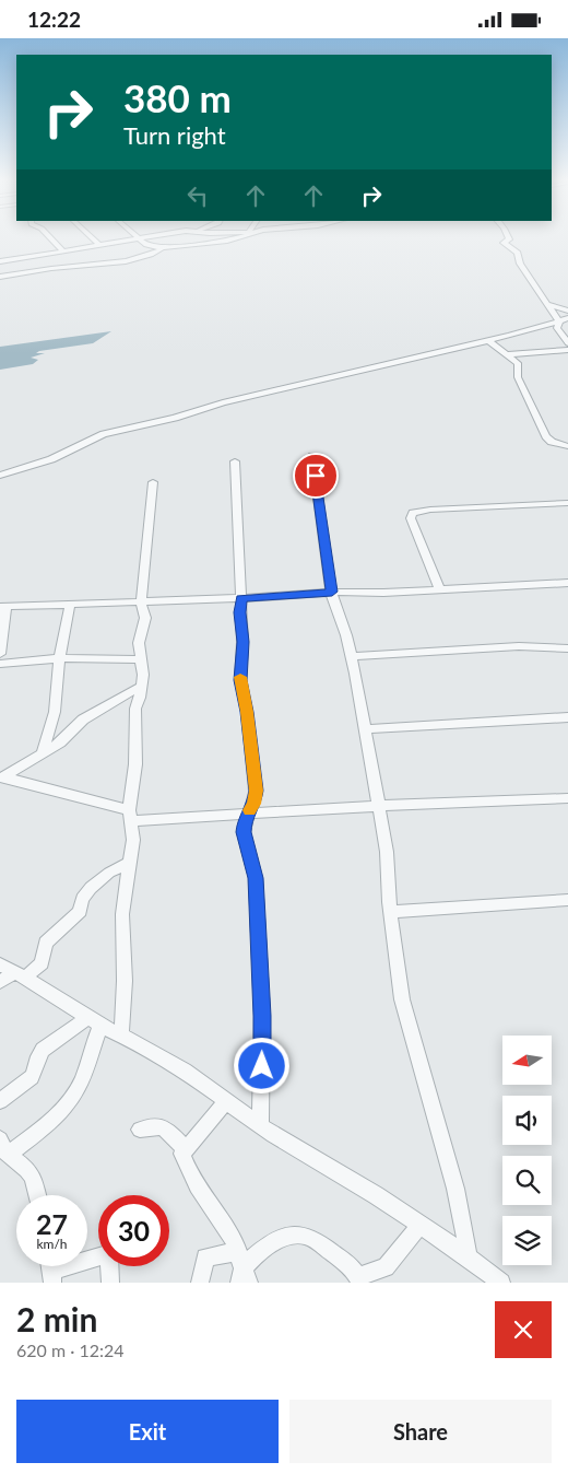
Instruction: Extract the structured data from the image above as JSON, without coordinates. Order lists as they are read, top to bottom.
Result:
{
  "north": "left",
  "page": {
    "status": "12:22",
    "turn": ["380 m", "Turn right"],
    "speed": "27 km/h",
    "limit": "30",
    "heading": ["2 min", "620 m · 12:24"],
    "buttons": ["Exit", "Share"]
  }
}
